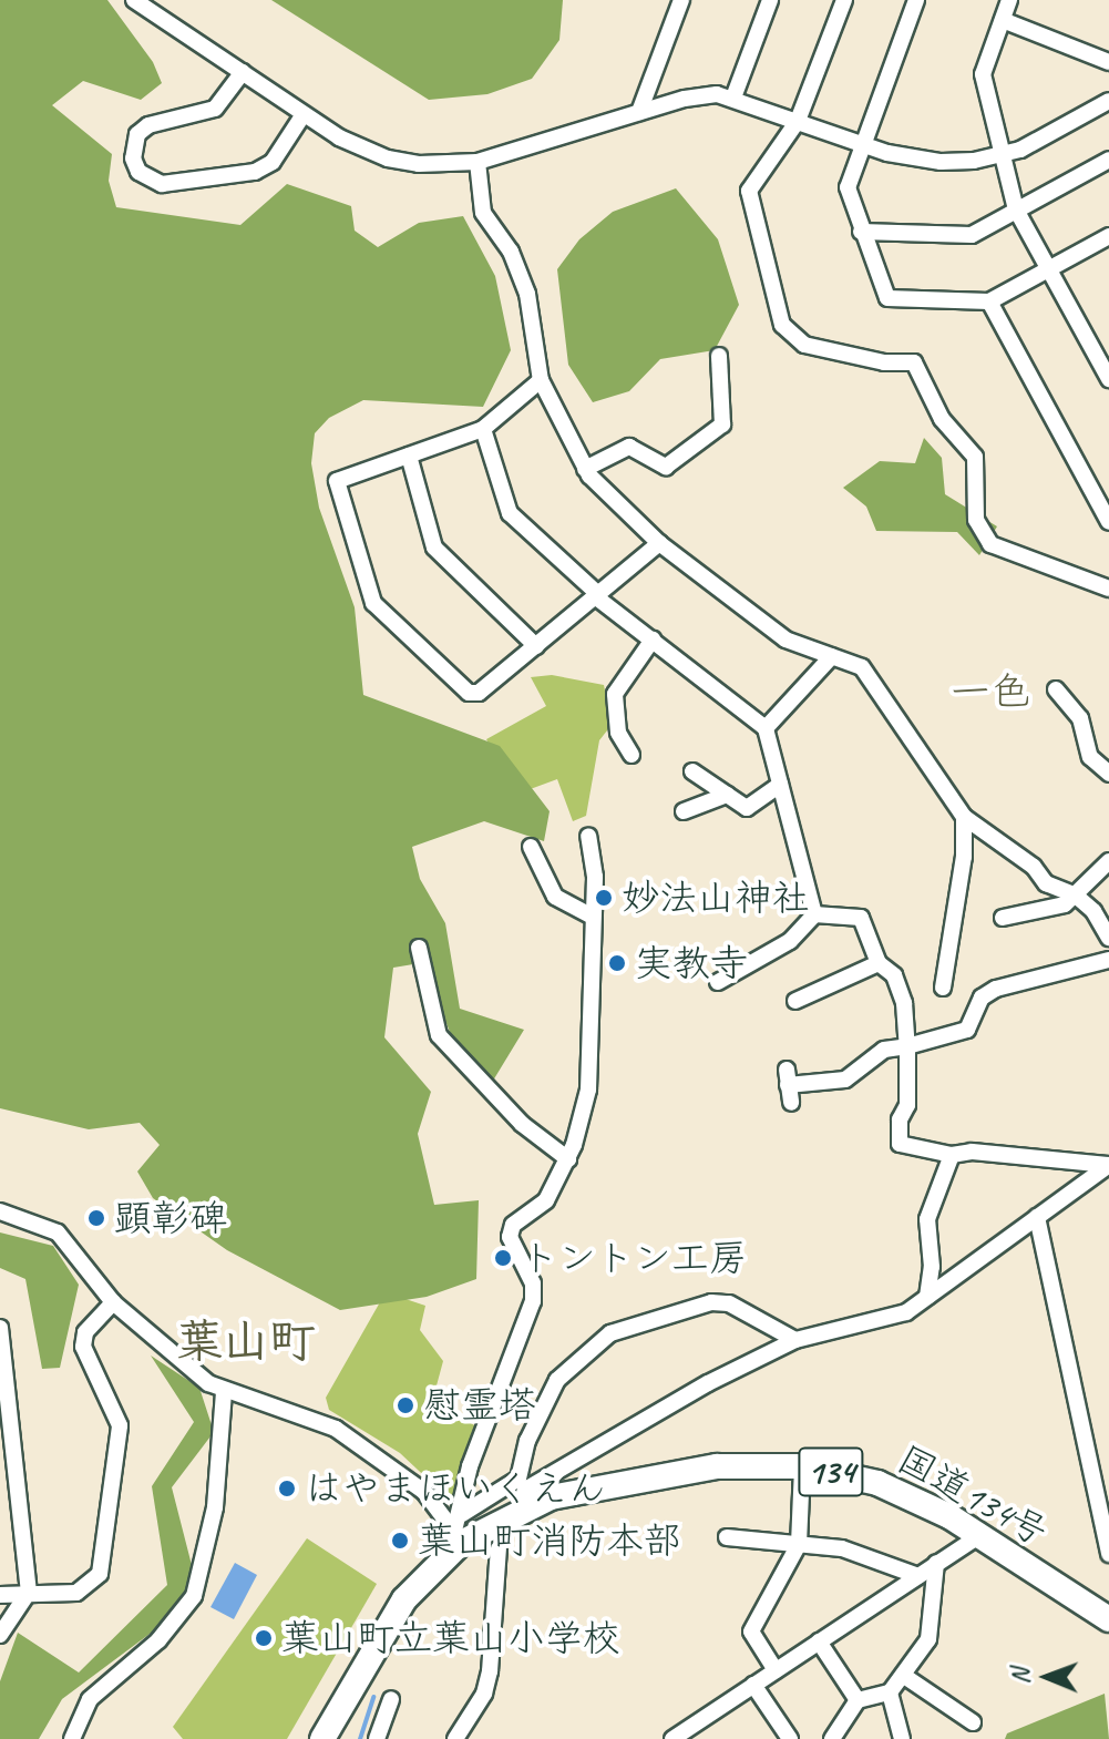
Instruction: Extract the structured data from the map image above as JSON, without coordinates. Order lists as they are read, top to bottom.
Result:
{
  "streets": {
    "highway": ["134", "国道134号"]
  },
  "districts": ["一色", "葉山町"],
  "places": [
    "妙法山神社",
    "実教寺",
    "顕彰碑",
    "トントン工房",
    "慰霊塔",
    "はやまほいくえん",
    "葉山町消防本部",
    "葉山町立葉山小学校"
  ],
  "north": "left"
}
